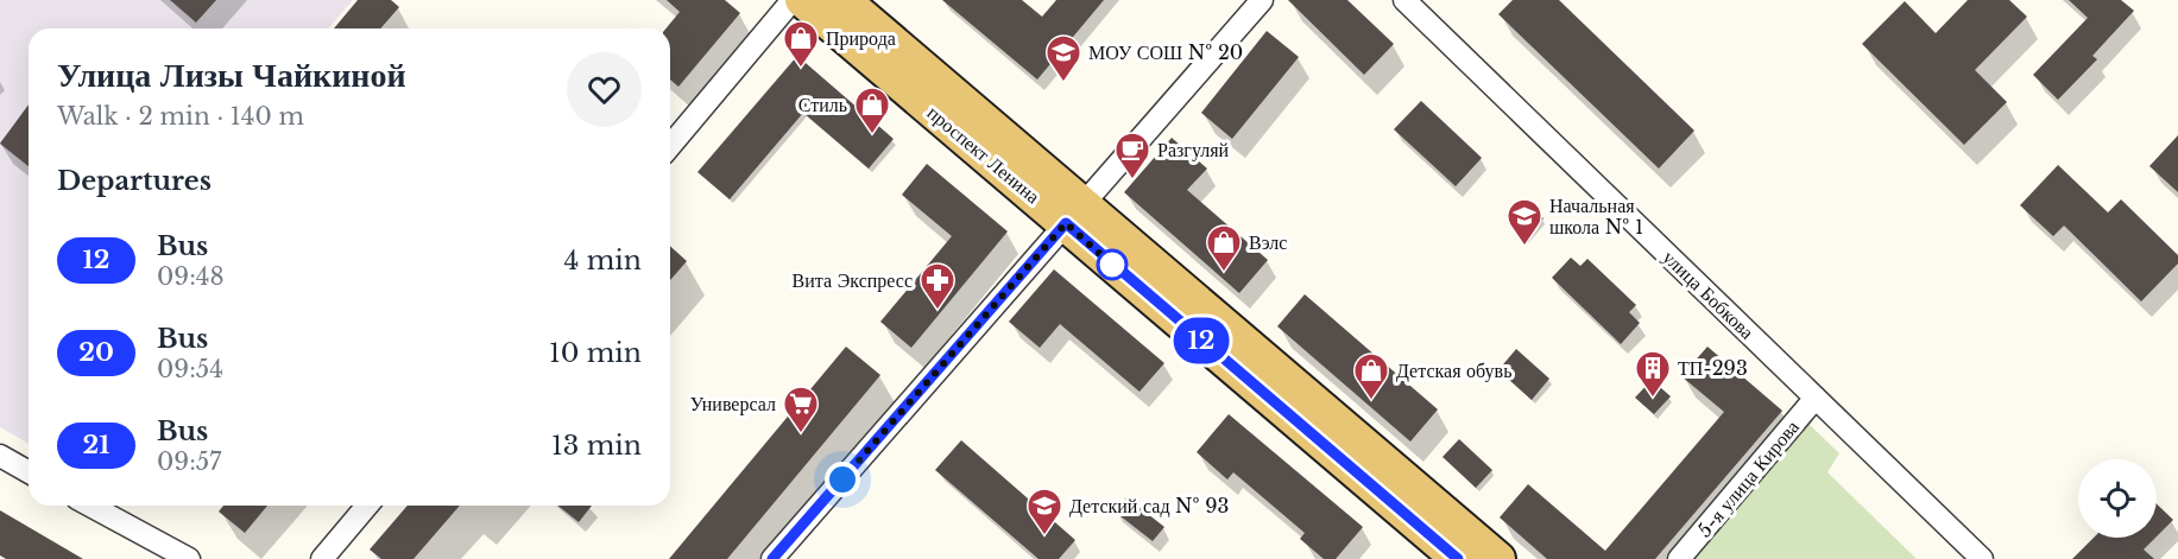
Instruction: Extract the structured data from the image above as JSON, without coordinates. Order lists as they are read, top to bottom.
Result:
{
  "streets": {
    "main road": ["проспект Ленина"],
    "street": ["улица Бобкова", "5-я улица Кирова"]
  },
  "crossings": [
    ["улица Бобкова", "5-я улица Кирова"]
  ],
  "places": {
    "shop": [
      "Природа",
      "Стиль",
      "Вэлс",
      "Детская обувь"
    ],
    "school or university": ["МОУ СОШ № 20", "Начальная школа № 1", "Детский сад № 93"],
    "cafe": ["Разгуляй"],
    "pharmacy": ["Вита Экспресс"],
    "building": ["ТП-293"],
    "supermarket": ["Универсал"]
  },
  "lines": ["bus line 12"],
  "page": {
    "on_map": "12",
    "heading": [
      ["Улица Лизы Чайкиной", "Walk · 2 min · 140 m"],
      "Departures"
    ],
    "list": [
      {
        "mark": "12",
        "name": "Bus",
        "note": "09:48",
        "value": "4 min"
      },
      {
        "mark": "20",
        "name": "Bus",
        "note": "09:54",
        "value": "10 min"
      },
      {
        "mark": "21",
        "name": "Bus",
        "note": "09:57",
        "value": "13 min"
      }
    ]
  }
}
